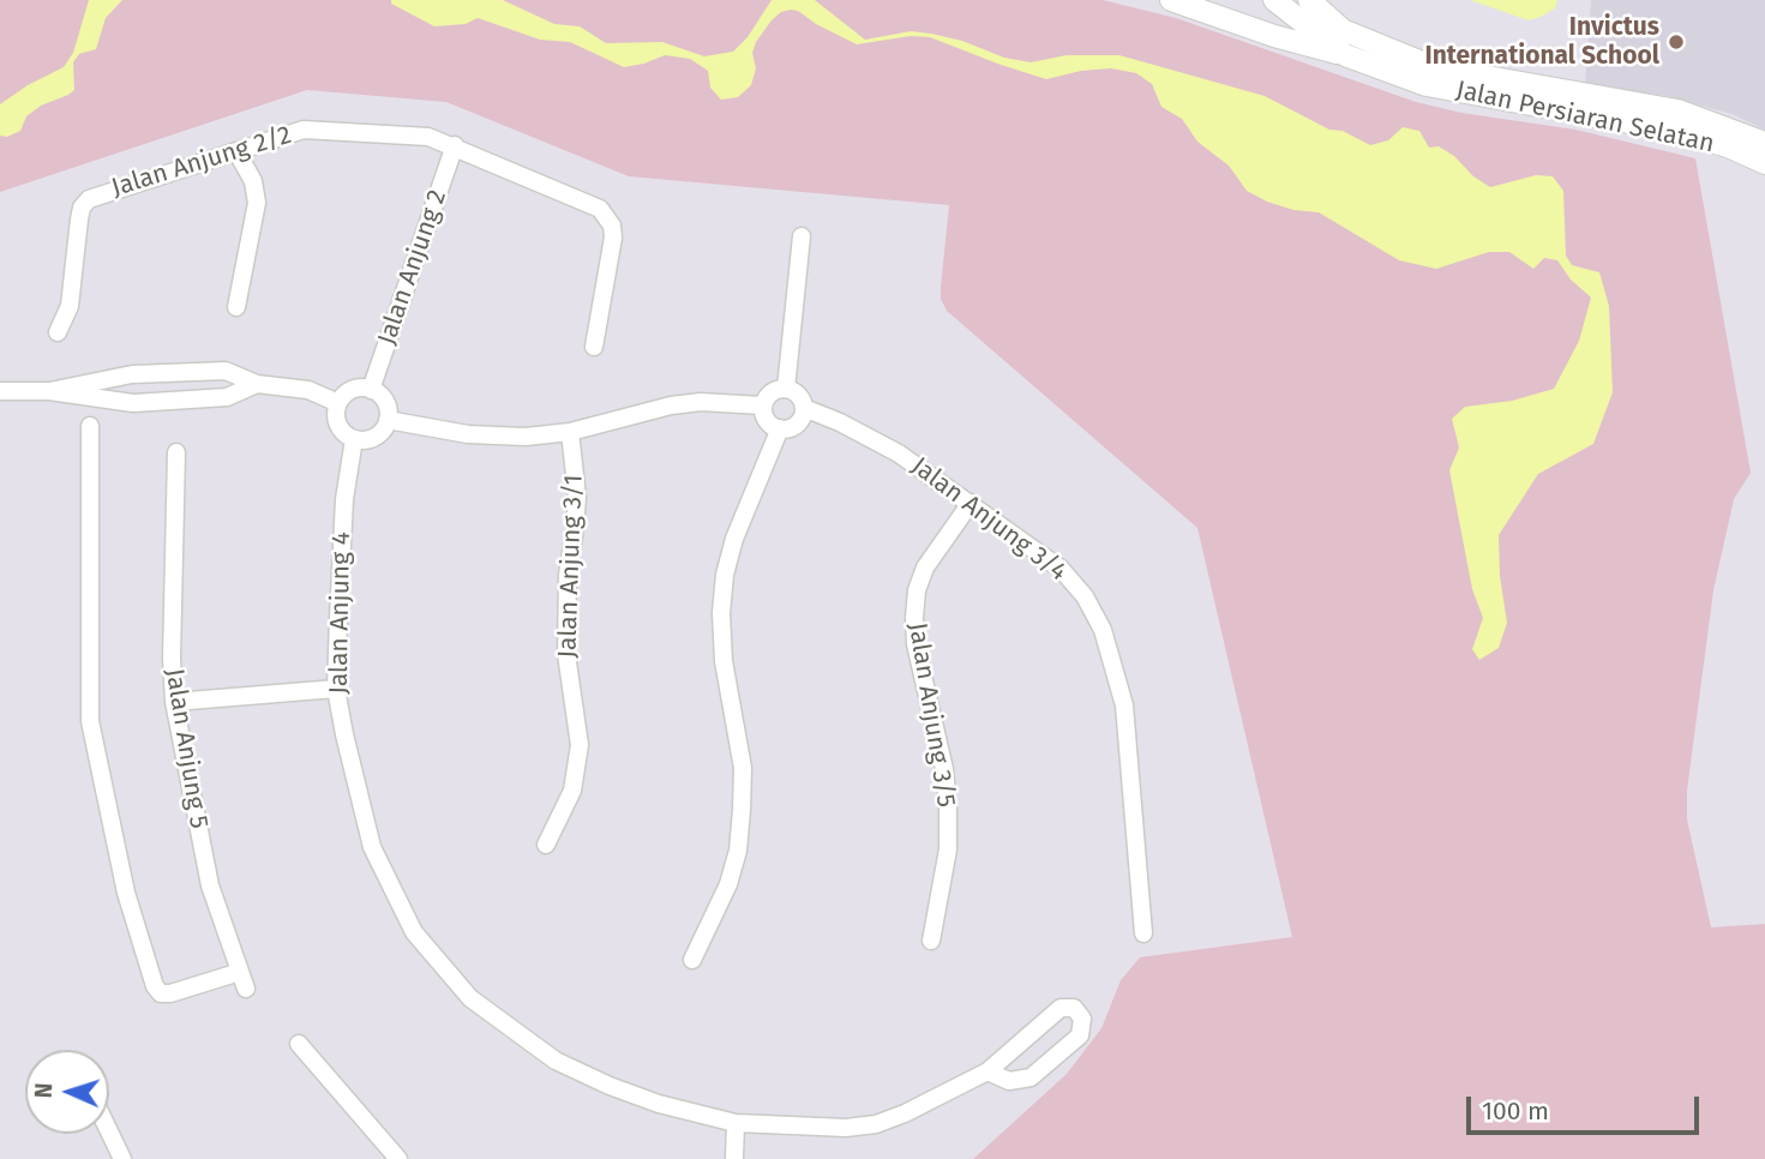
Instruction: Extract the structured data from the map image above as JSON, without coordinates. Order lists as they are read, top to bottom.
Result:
{
  "streets": {
    "street": [
      "Jalan Persiaran Selatan",
      "Jalan Anjung 2/2",
      "Jalan Anjung 2",
      "Jalan Anjung 3/4",
      "Jalan Anjung 3/1",
      "Jalan Anjung 4",
      "Jalan Anjung 3/5",
      "Jalan Anjung 5"
    ]
  },
  "crossings": [
    ["Jalan Anjung 2/2", "Jalan Anjung 2"],
    ["Jalan Anjung 2", "Jalan Anjung 4"],
    ["Jalan Anjung 3/4", "Jalan Anjung 3/5"]
  ],
  "places": ["Invictus International School"],
  "scale_bar": "100 m",
  "north": "left"
}
